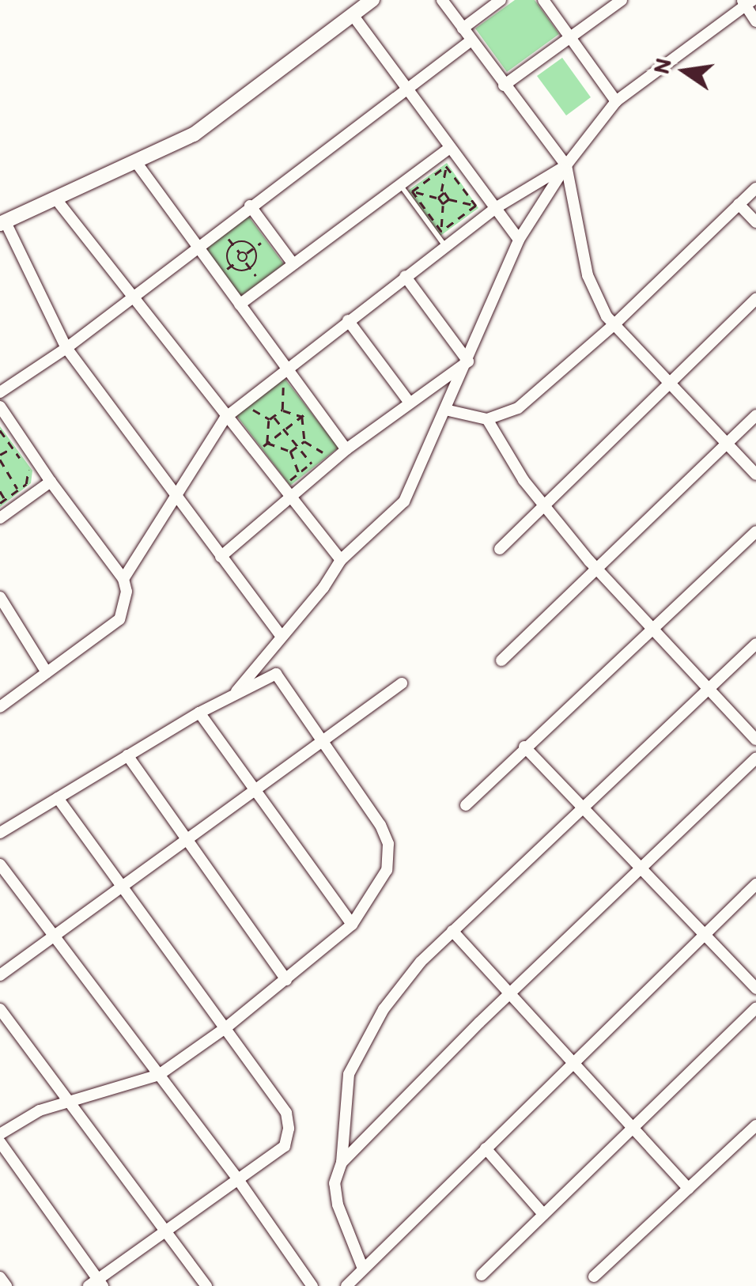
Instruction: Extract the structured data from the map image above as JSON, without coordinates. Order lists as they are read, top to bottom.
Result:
{
  "north": "left"
}
